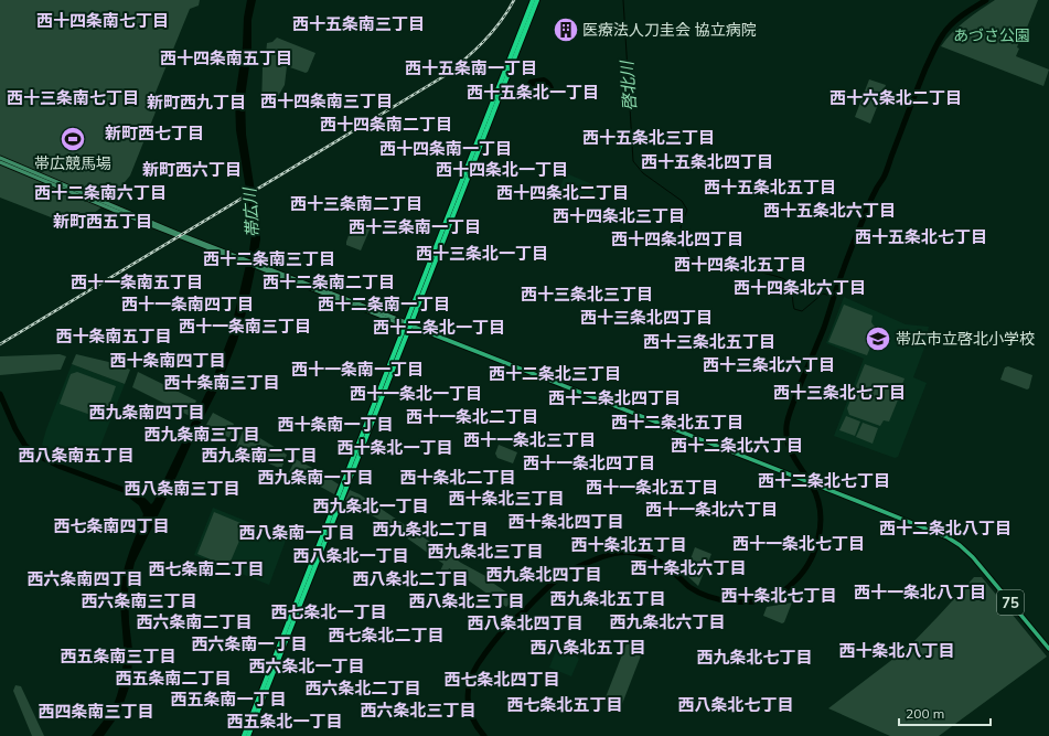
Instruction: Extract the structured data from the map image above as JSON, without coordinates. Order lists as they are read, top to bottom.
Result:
{
  "streets": {
    "main road": ["75"]
  },
  "districts": [
    "西十四条南七丁目",
    "西十五条南三丁目",
    "西十四条南五丁目",
    "西十五条南一丁目",
    "西十五条北一丁目",
    "西十三条南七丁目",
    "西十六条北二丁目",
    "西十四条南三丁目",
    "新町西九丁目",
    "西十四条南二丁目",
    "新町西七丁目",
    "西十五条北三丁目",
    "西十四条南一丁目",
    "西十五条北四丁目",
    "新町西六丁目",
    "西十四条北一丁目",
    "西十五条北五丁目",
    "西十二条南六丁目",
    "西十四条北二丁目",
    "西十三条南二丁目",
    "西十五条北六丁目",
    "西十四条北三丁目",
    "新町西五丁目",
    "西十三条南一丁目",
    "西十五条北七丁目",
    "西十四条北四丁目",
    "西十三条北一丁目",
    "西十二条南三丁目",
    "西十四条北五丁目",
    "西十一条南五丁目",
    "西十二条南二丁目",
    "西十四条北六丁目",
    "西十三条北三丁目",
    "西十一条南四丁目",
    "西十二条南一丁目",
    "西十三条北四丁目",
    "西十一条南三丁目",
    "西十二条北一丁目",
    "西十条南五丁目",
    "西十三条北五丁目",
    "西十条南四丁目",
    "西十三条北六丁目",
    "西十一条南一丁目",
    "西十二条北三丁目",
    "西十条南三丁目",
    "西十三条北七丁目",
    "西十一条北一丁目",
    "西十二条北四丁目",
    "西九条南四丁目",
    "西十一条北二丁目",
    "西十二条北五丁目",
    "西十条南一丁目",
    "西九条南三丁目",
    "西十一条北三丁目",
    "西十二条北六丁目",
    "西十条北一丁目",
    "西八条南五丁目",
    "西九条南二丁目",
    "西十一条北四丁目",
    "西九条南一丁目",
    "西十条北二丁目",
    "西十二条北七丁目",
    "西十一条北五丁目",
    "西八条南三丁目",
    "西十条北三丁目",
    "西九条北一丁目",
    "西十一条北六丁目",
    "西十条北四丁目",
    "西七条南四丁目",
    "西十二条北八丁目",
    "西九条北二丁目",
    "西八条南一丁目",
    "西十一条北七丁目",
    "西十条北五丁目",
    "西九条北三丁目",
    "西八条北一丁目",
    "西十条北六丁目",
    "西七条南二丁目",
    "西九条北四丁目",
    "西六条南四丁目",
    "西八条北二丁目",
    "西十一条北八丁目",
    "西十条北七丁目",
    "西九条北五丁目",
    "西六条南三丁目",
    "西八条北三丁目",
    "西七条北一丁目",
    "西六条南二丁目",
    "西九条北六丁目",
    "西八条北四丁目",
    "西七条北二丁目",
    "西六条南一丁目",
    "西八条北五丁目",
    "西十条北八丁目",
    "西五条南三丁目",
    "西九条北七丁目",
    "西六条北一丁目",
    "西五条南二丁目",
    "西七条北四丁目",
    "西六条北二丁目",
    "西五条南一丁目",
    "西七条北五丁目",
    "西八条北七丁目",
    "西六条北三丁目",
    "西四条南三丁目",
    "西五条北一丁目"
  ],
  "water": ["啓北川", "帯広川"],
  "parks": ["あづさ公園"],
  "places": {
    "building": ["医療法人刀圭会 協立病院"],
    "sports": ["帯広競馬場"],
    "school or university": ["帯広市立啓北小学校"]
  },
  "scale_bar": "200 m"
}
